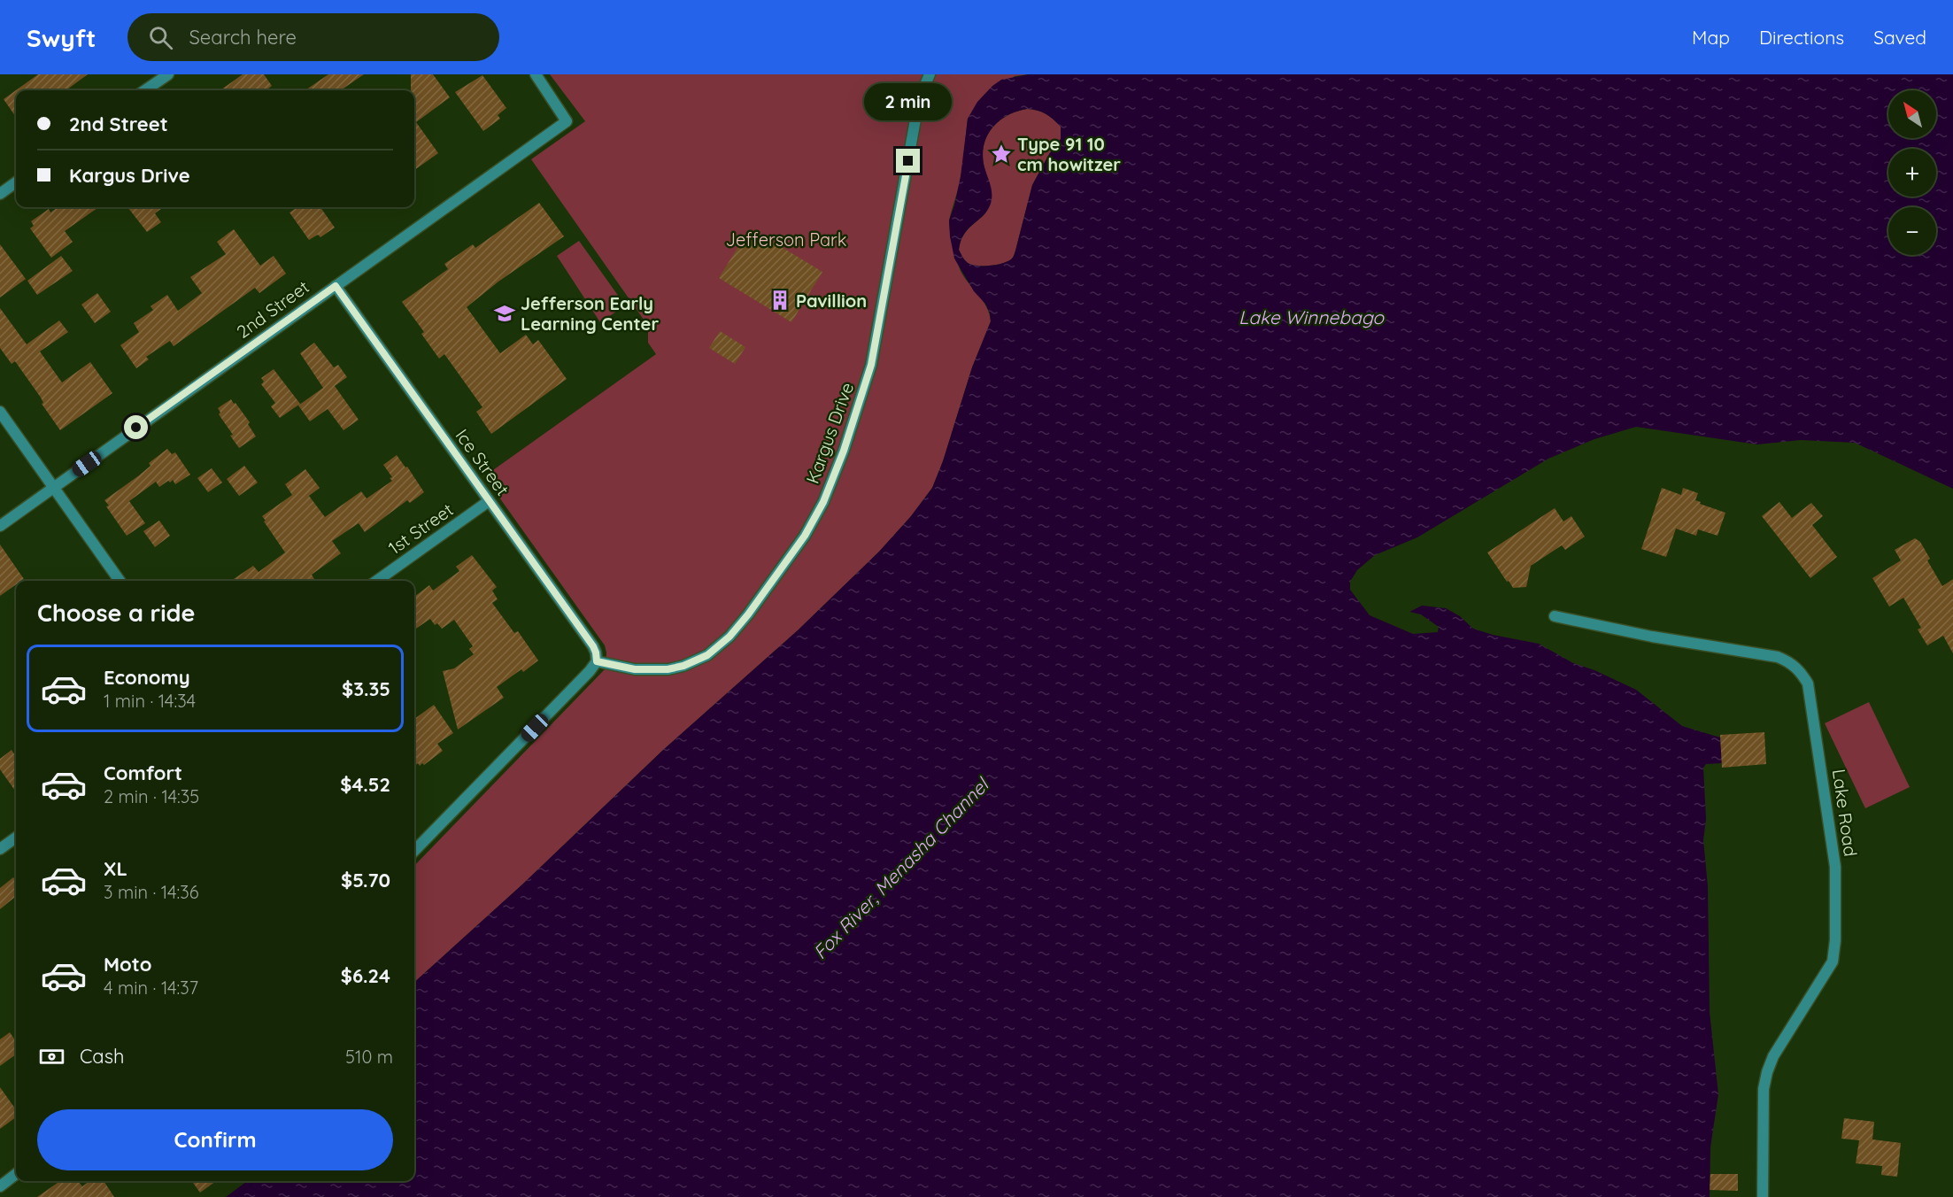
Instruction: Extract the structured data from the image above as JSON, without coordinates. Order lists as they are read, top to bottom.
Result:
{
  "streets": {
    "street": [
      "2nd Street",
      "Kargus Drive",
      "Ice Street",
      "1st Street",
      "Lake Road"
    ]
  },
  "crossings": [
    ["2nd Street", "Ice Street"],
    ["Kargus Drive", "Ice Street"],
    ["Ice Street", "1st Street"]
  ],
  "water": ["Lake Winnebago", "Fox River, Menasha Channel"],
  "parks": ["Jefferson Park"],
  "places": {
    "place": ["Type 91 10 cm howitzer"],
    "building": ["Pavillion"],
    "school or university": ["Jefferson Early Learning Center"]
  },
  "north": "top left",
  "page": {
    "header": "Swyft",
    "search": "Search here",
    "nav": ["Map", "Directions", "Saved"],
    "bubble": "2 min",
    "map_buttons": ["+", "−"],
    "banner": ["2nd Street", "Kargus Drive"],
    "heading": "Choose a ride",
    "list": [
      {
        "name": "Economy",
        "note": "1 min · 14:34",
        "value": "$3.35"
      },
      {
        "name": "Comfort",
        "note": "2 min · 14:35",
        "value": "$4.52"
      },
      {
        "name": "XL",
        "note": "3 min · 14:36",
        "value": "$5.70"
      },
      {
        "name": "Moto",
        "note": "4 min · 14:37",
        "value": "$6.24"
      }
    ],
    "pay": ["Cash", "510 m"],
    "buttons": "Confirm"
  }
}
